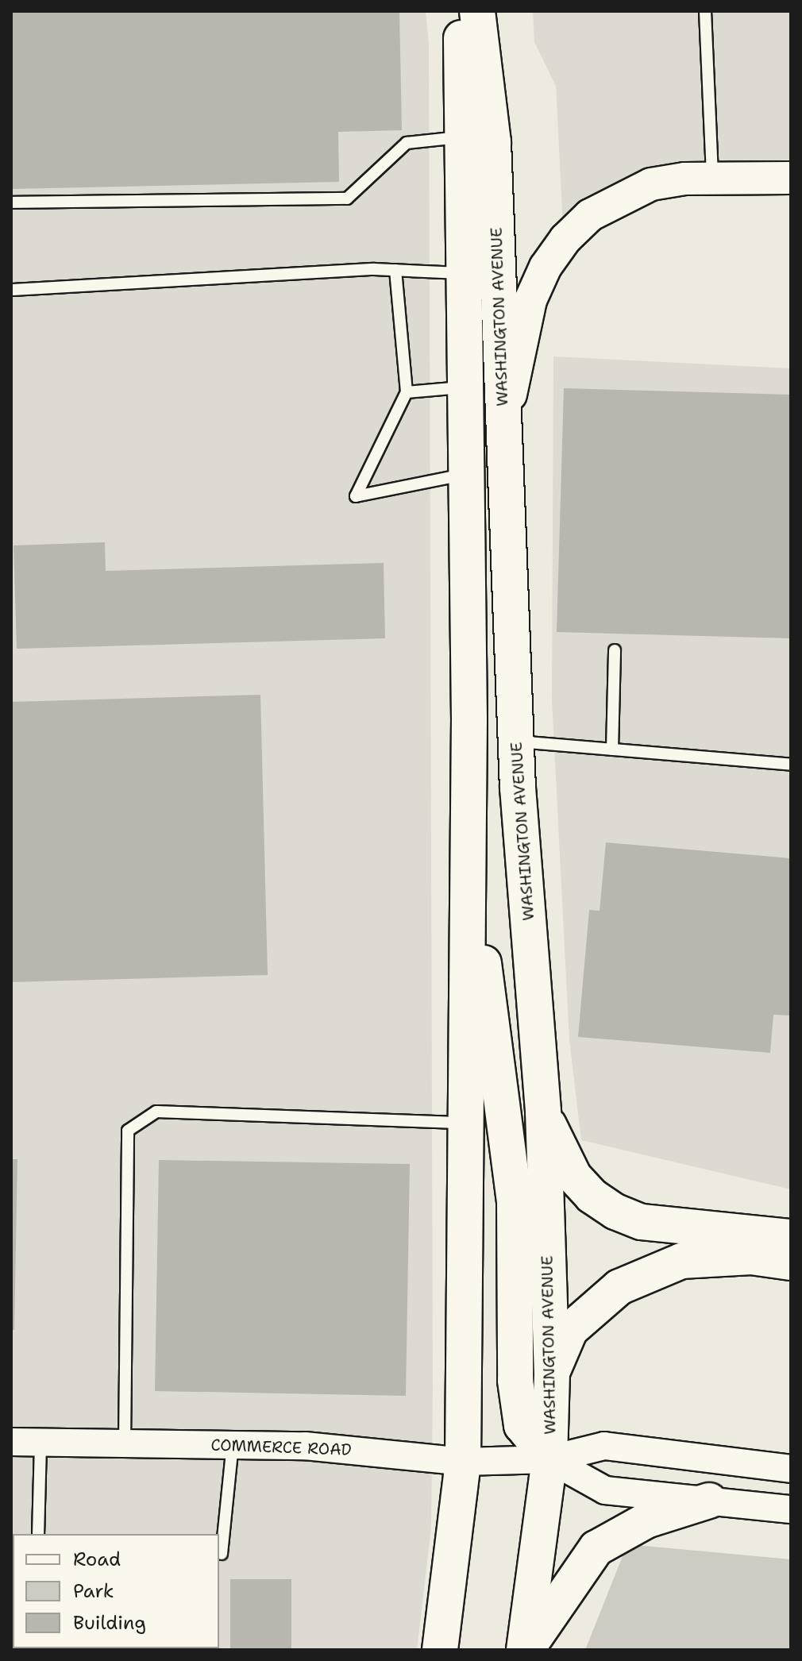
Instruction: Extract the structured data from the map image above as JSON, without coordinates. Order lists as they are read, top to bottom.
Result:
{
  "streets": {
    "main road": ["WASHINGTON AVENUE"],
    "street": ["COMMERCE ROAD"]
  },
  "crossings": [
    ["WASHINGTON AVENUE", "COMMERCE ROAD"]
  ],
  "legend": ["Road", "Park", "Building"]
}
